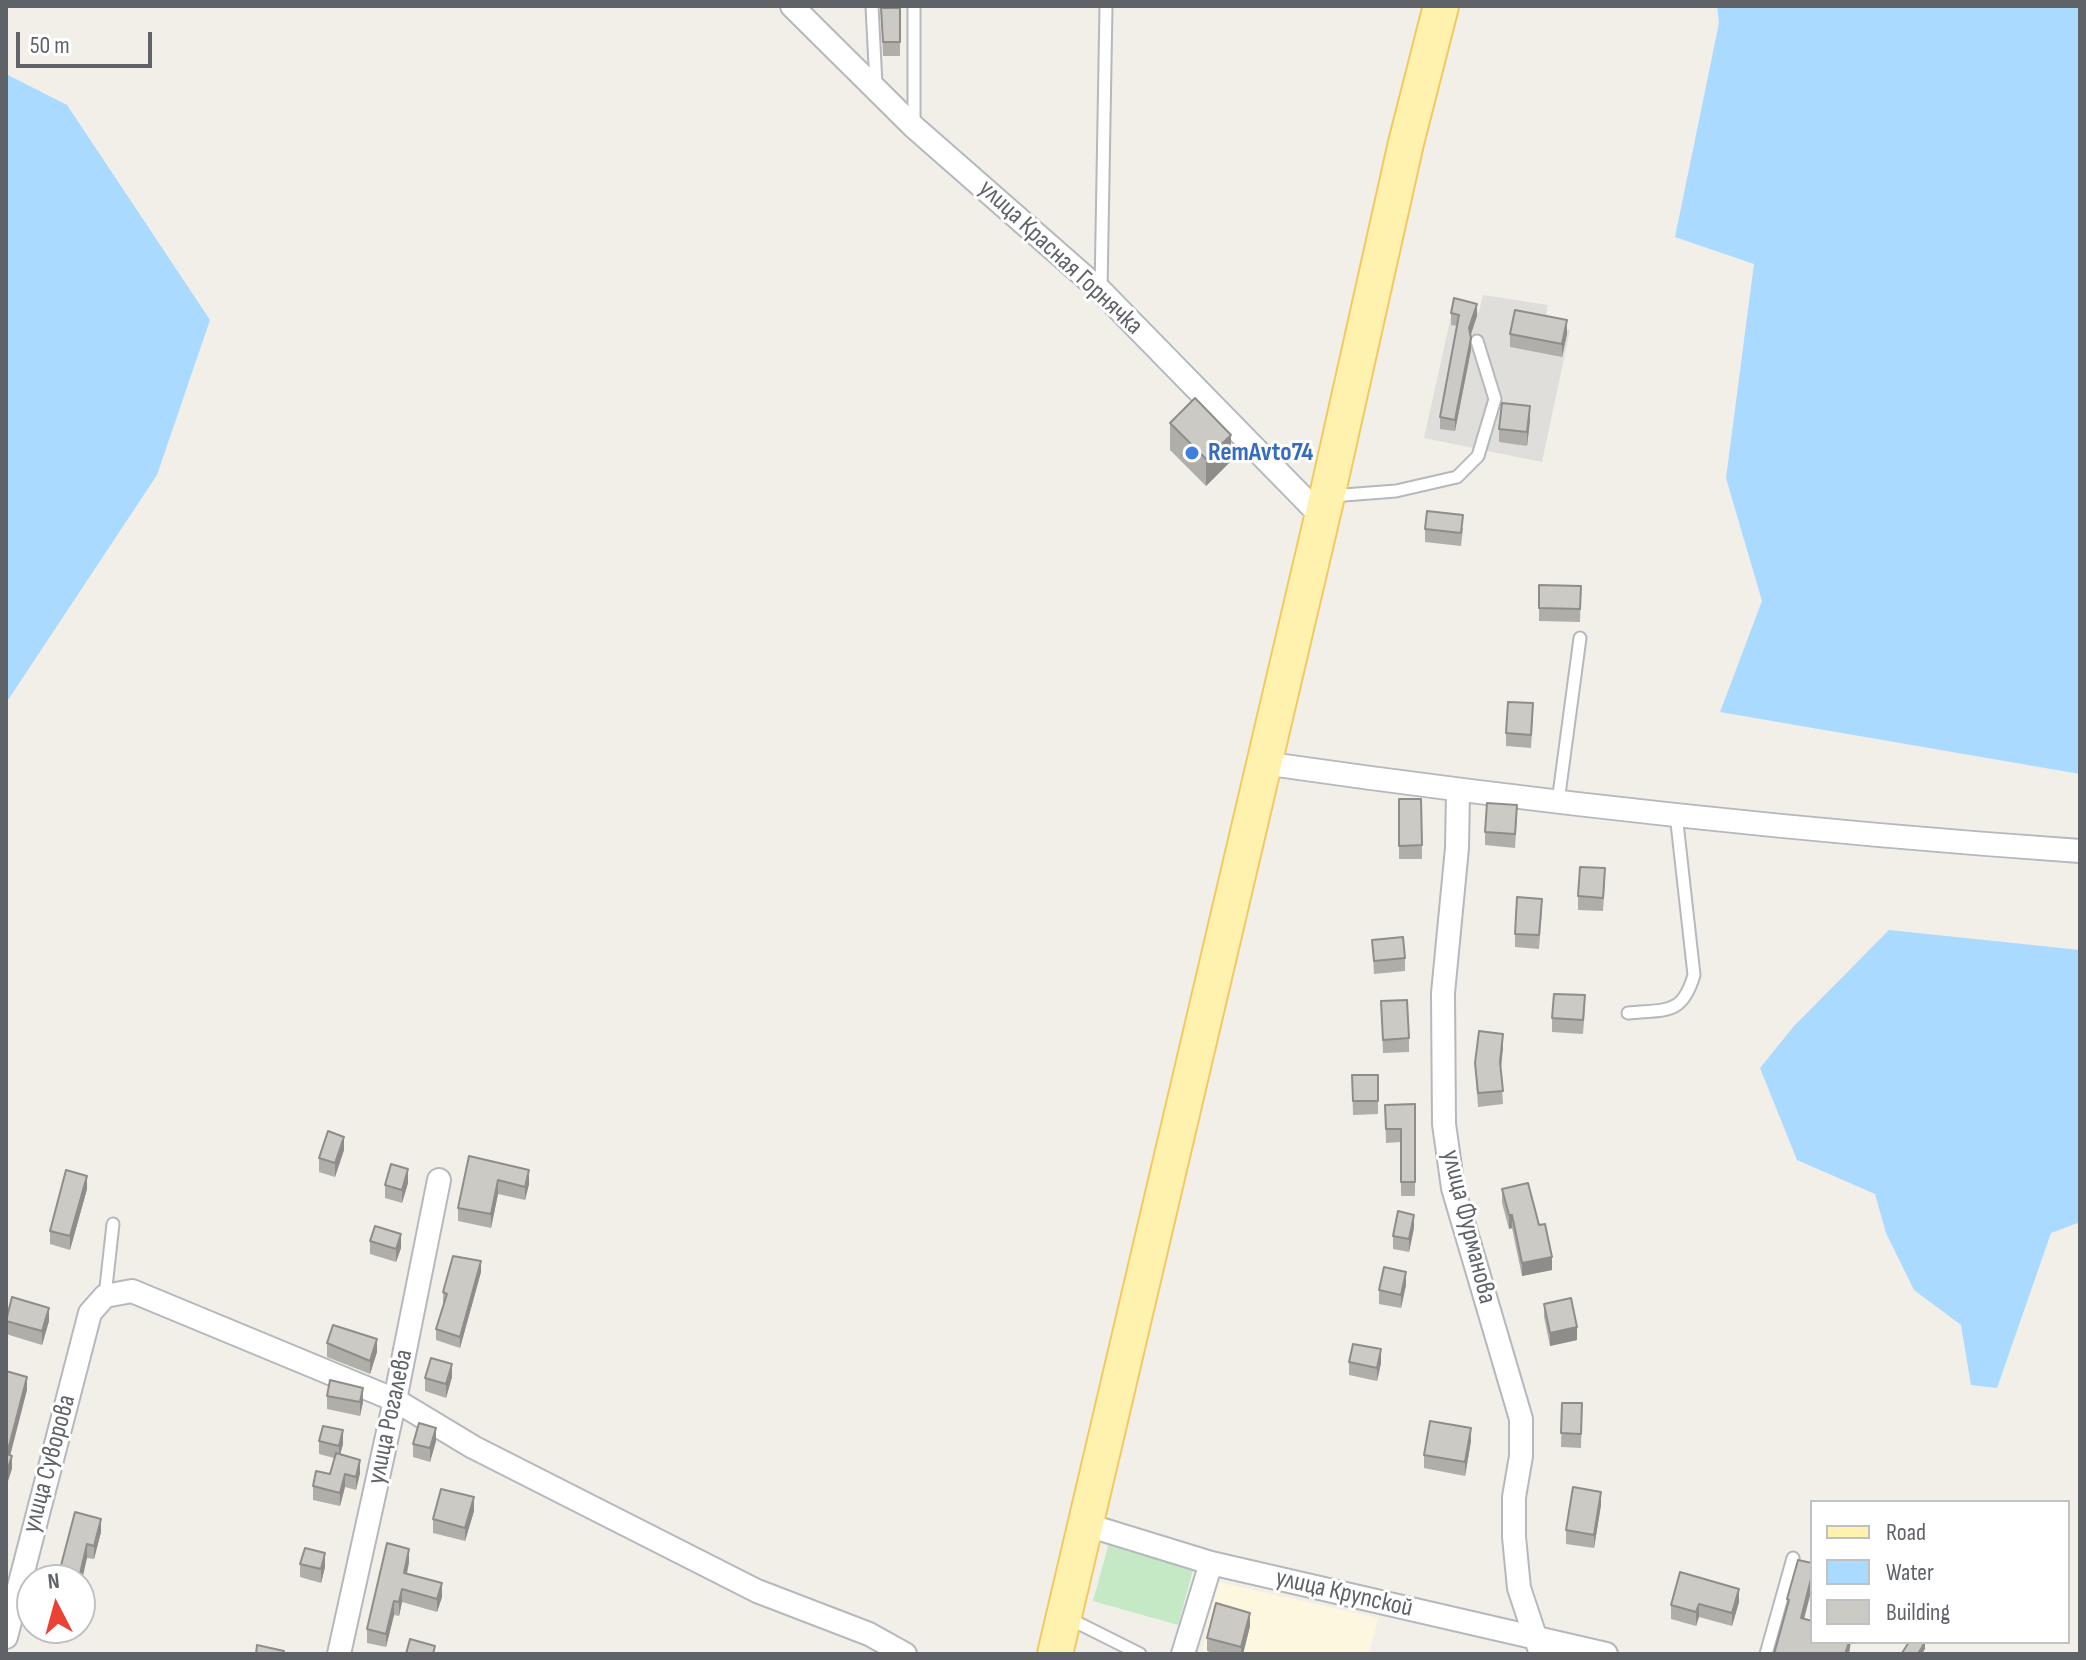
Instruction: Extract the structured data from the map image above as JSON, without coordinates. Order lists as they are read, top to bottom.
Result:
{
  "streets": {
    "street": [
      "улица Красная Горнячка",
      "улица Фурманова",
      "улица Рогалева",
      "улица Суворова",
      "улица Крупской"
    ]
  },
  "crossings": [
    ["улица Фурманова", "улица Крупской"]
  ],
  "places": ["RemAvto74"],
  "legend": ["Road", "Water", "Building"],
  "scale_bar": "50 m",
  "north": "top"
}
